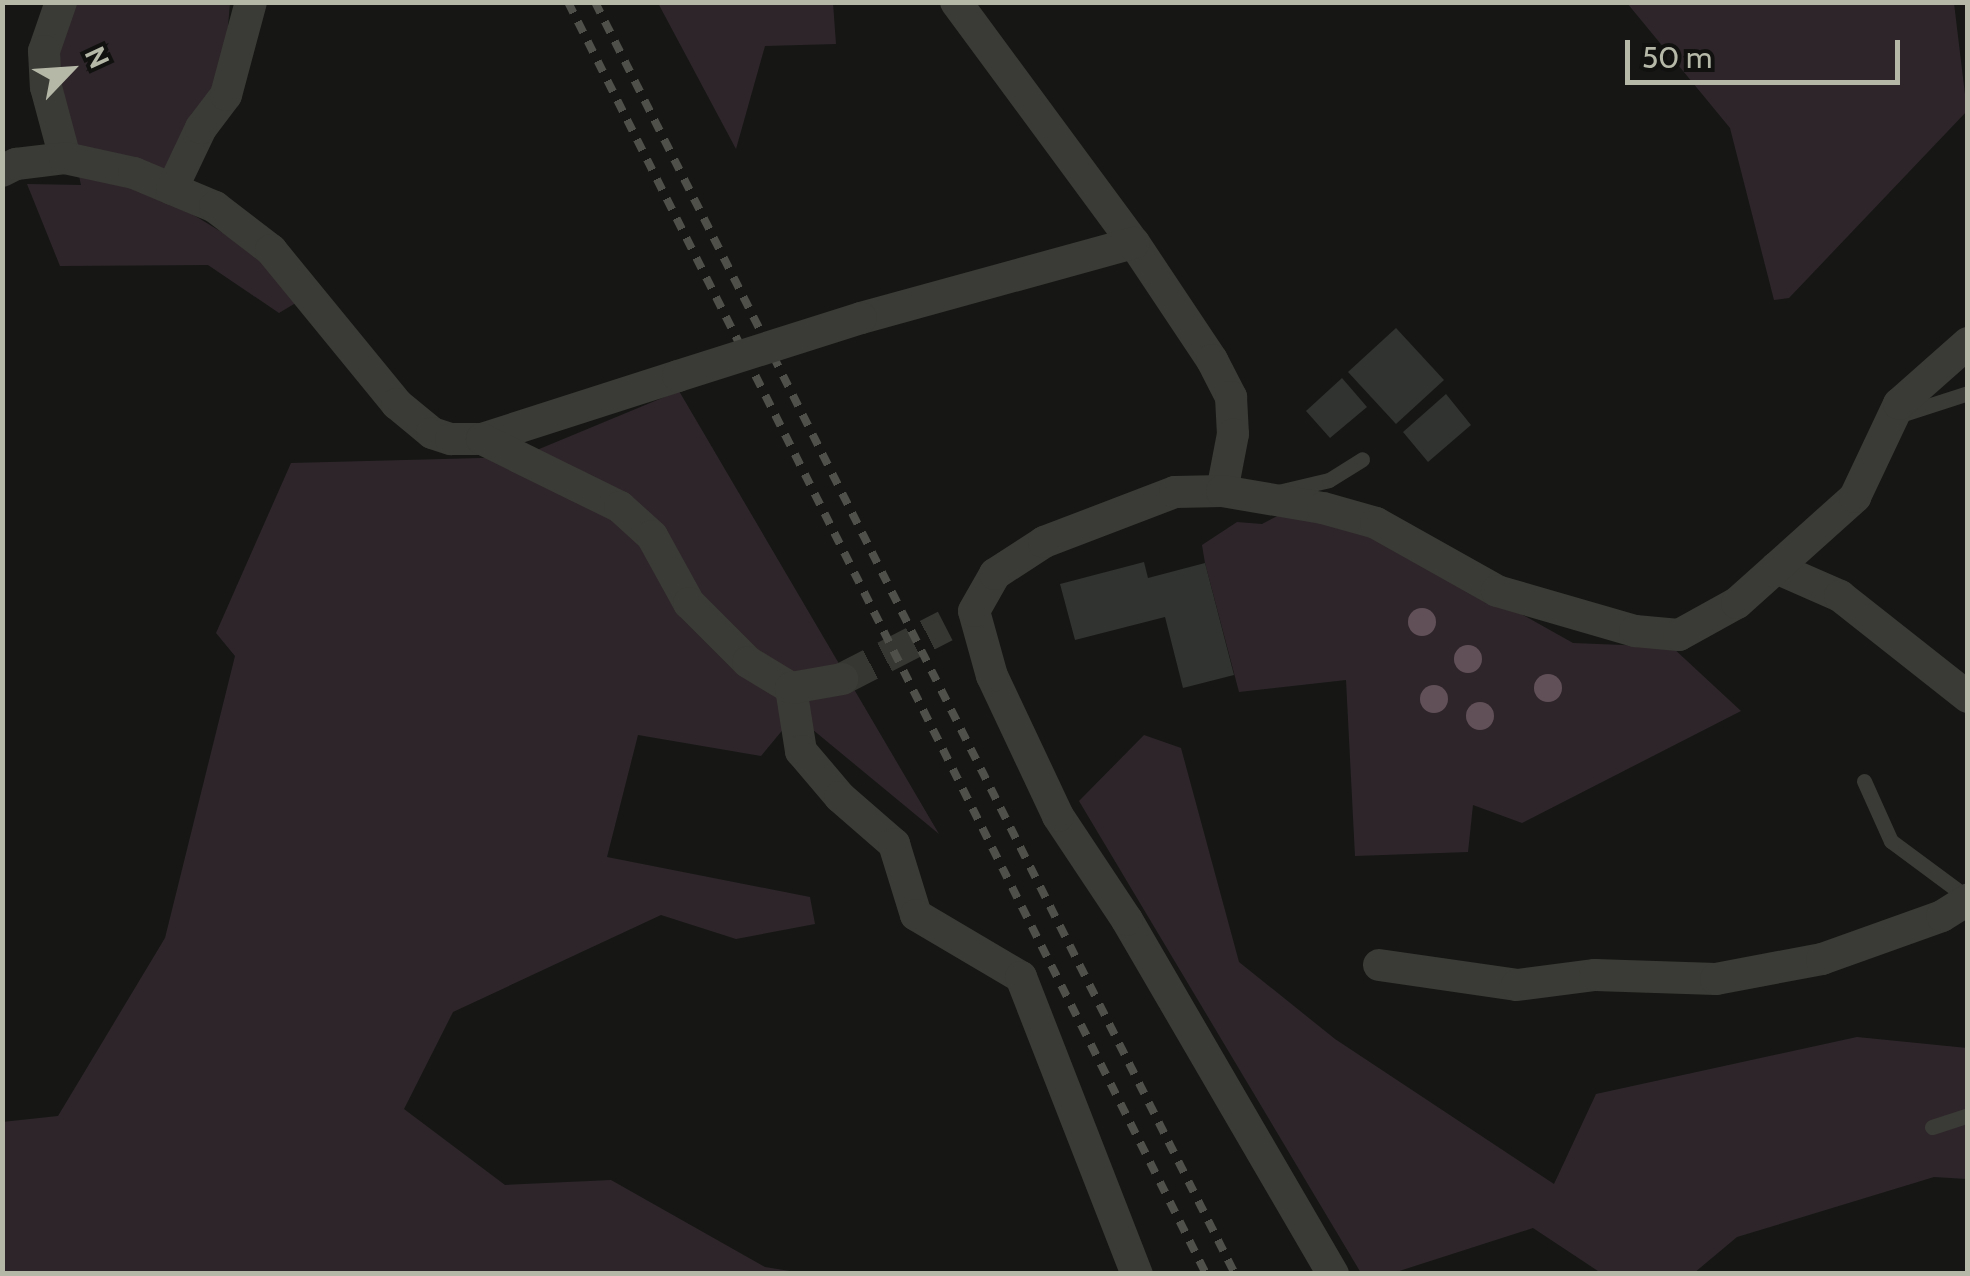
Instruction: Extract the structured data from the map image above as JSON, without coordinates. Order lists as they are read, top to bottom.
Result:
{
  "scale_bar": "50 m",
  "north": "top right"
}
